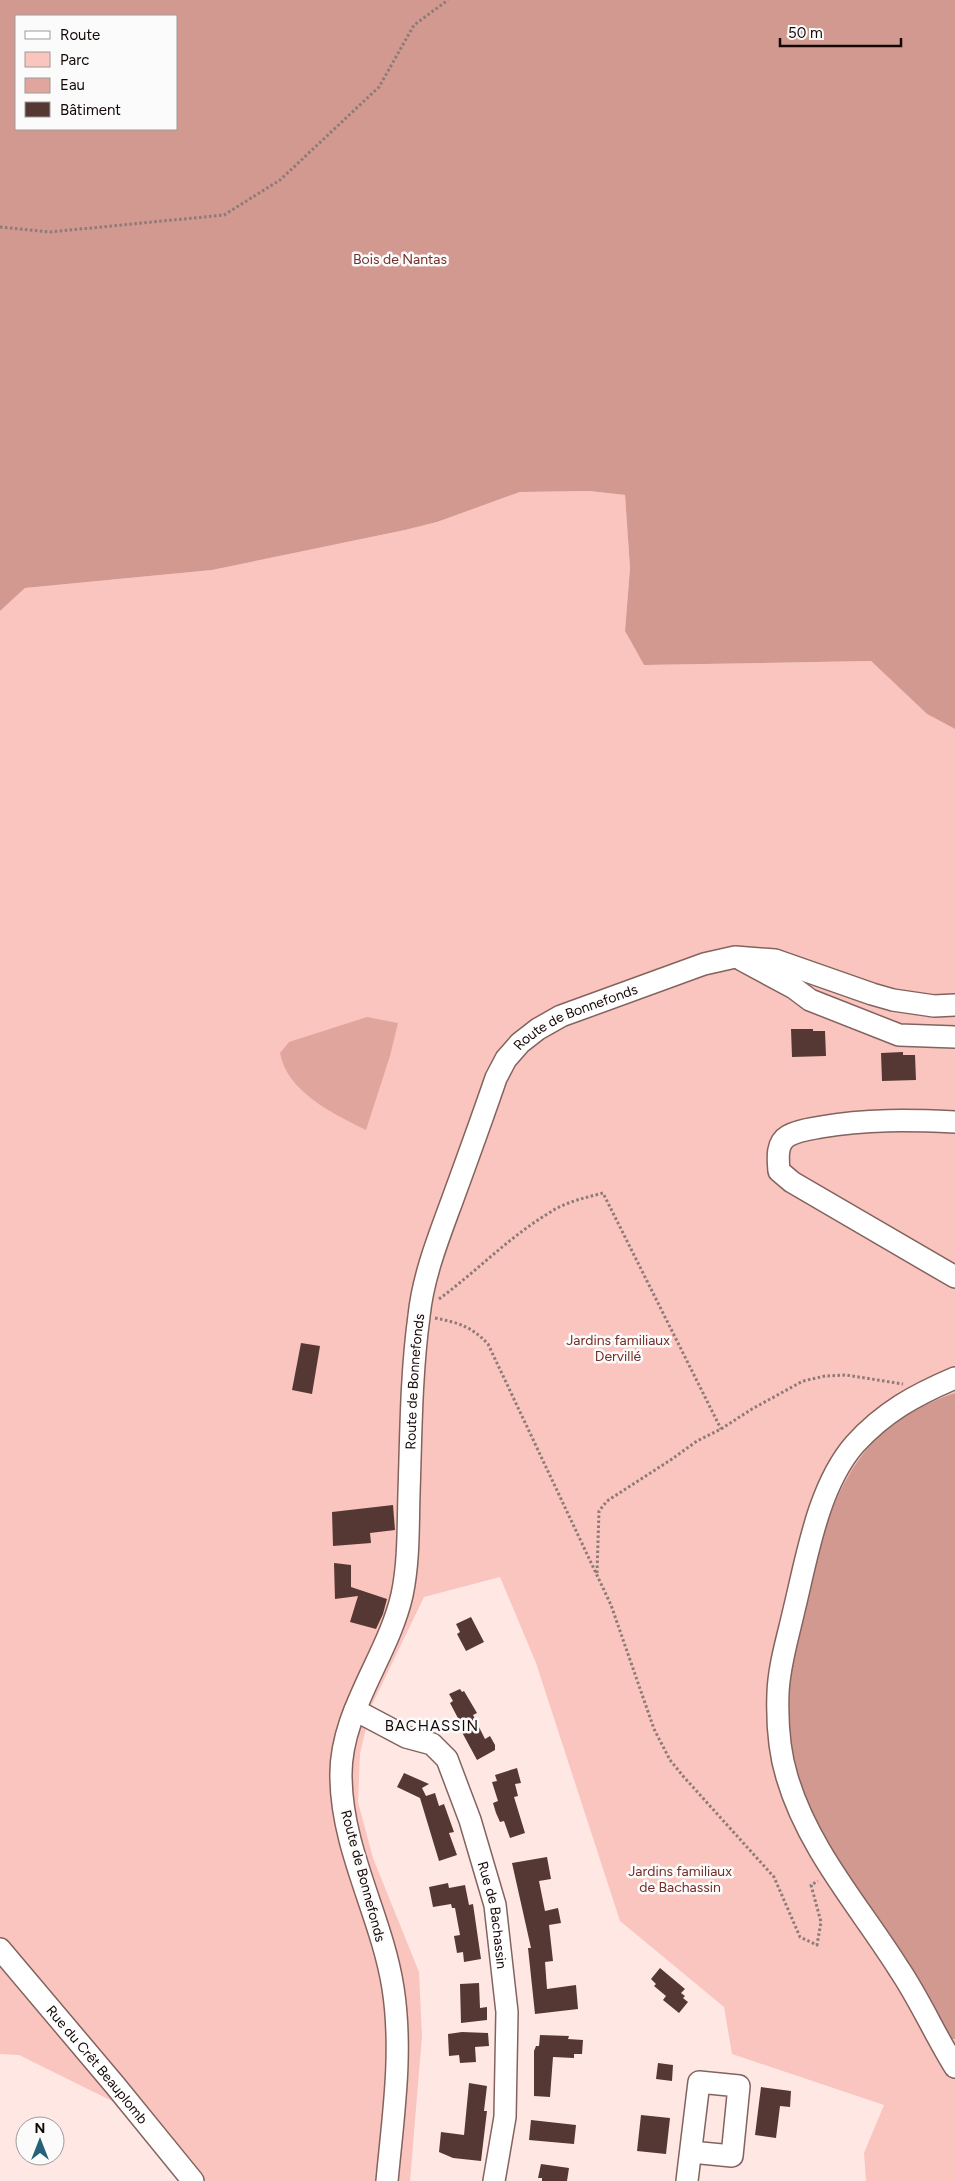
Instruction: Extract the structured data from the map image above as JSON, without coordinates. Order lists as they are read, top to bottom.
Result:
{
  "streets": {
    "street": ["Route de Bonnefonds", "Rue de Bachassin", "Rue du Crêt Beauplomb"]
  },
  "crossings": [
    ["Route de Bonnefonds", "Rue de Bachassin"]
  ],
  "districts": ["BACHASSIN"],
  "parks": ["Bois de Nantas", "Jardins familiaux Dervillé", "Jardins familiaux de Bachassin"],
  "legend": [
    "Route",
    "Parc",
    "Eau",
    "Bâtiment"
  ],
  "scale_bar": "50 m",
  "north": "top"
}
